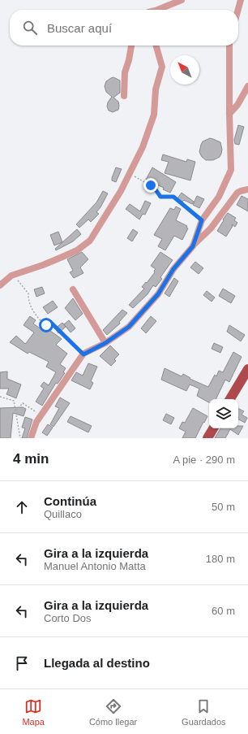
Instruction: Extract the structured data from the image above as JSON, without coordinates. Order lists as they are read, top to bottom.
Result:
{
  "north": "top left",
  "page": {
    "search": "Buscar aquí",
    "heading": ["4 min", "A pie · 290 m"],
    "list": [
      ["Continúa", "Quillaco", "50 m"],
      ["Gira a la izquierda", "Manuel Antonio Matta", "180 m"],
      ["Gira a la izquierda", "Corto Dos", "60 m"],
      "Llegada al destino"
    ],
    "nav": ["Mapa", "Cómo llegar", "Guardados"]
  }
}
